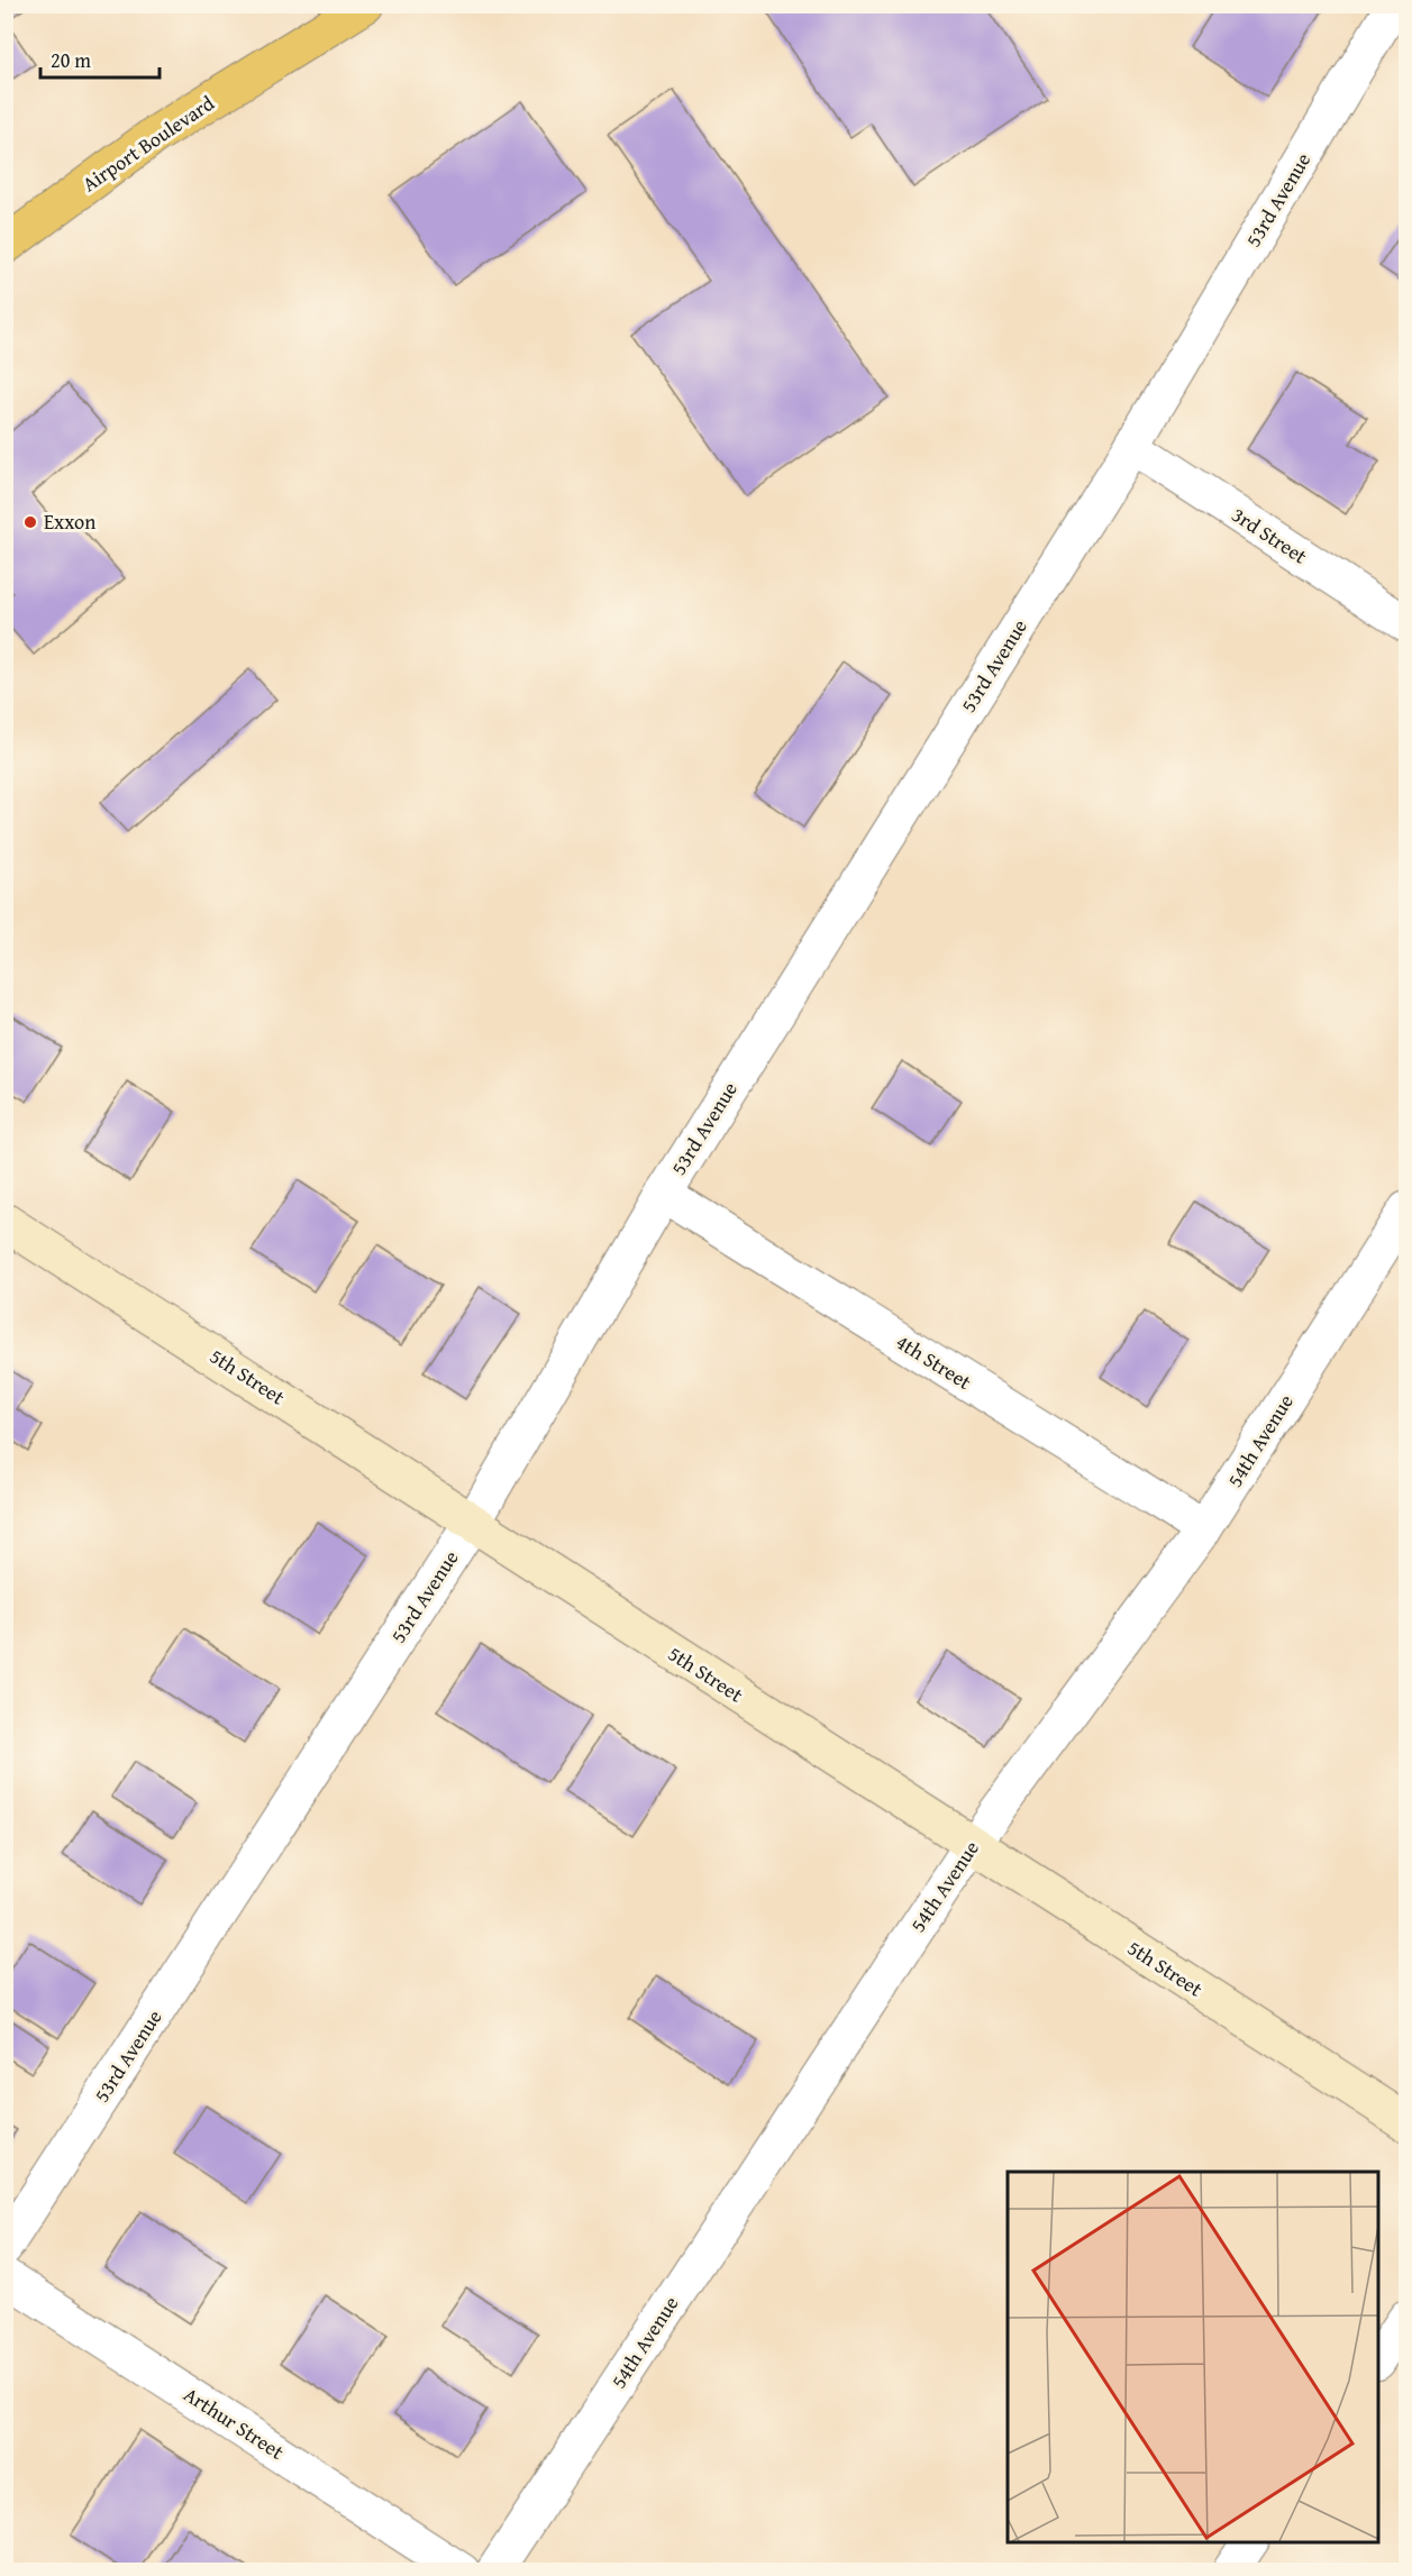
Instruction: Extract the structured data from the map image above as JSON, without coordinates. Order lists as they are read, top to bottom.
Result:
{
  "streets": {
    "main road": ["Airport Boulevard"],
    "street": [
      "53rd Avenue",
      "3rd Street",
      "4th Street",
      "5th Street",
      "54th Avenue",
      "Arthur Street"
    ]
  },
  "crossings": [
    ["53rd Avenue", "3rd Street"],
    ["53rd Avenue", "4th Street"],
    ["53rd Avenue", "5th Street"],
    ["4th Street", "54th Avenue"],
    ["5th Street", "54th Avenue"]
  ],
  "places": ["Exxon"],
  "scale_bar": "20 m"
}
